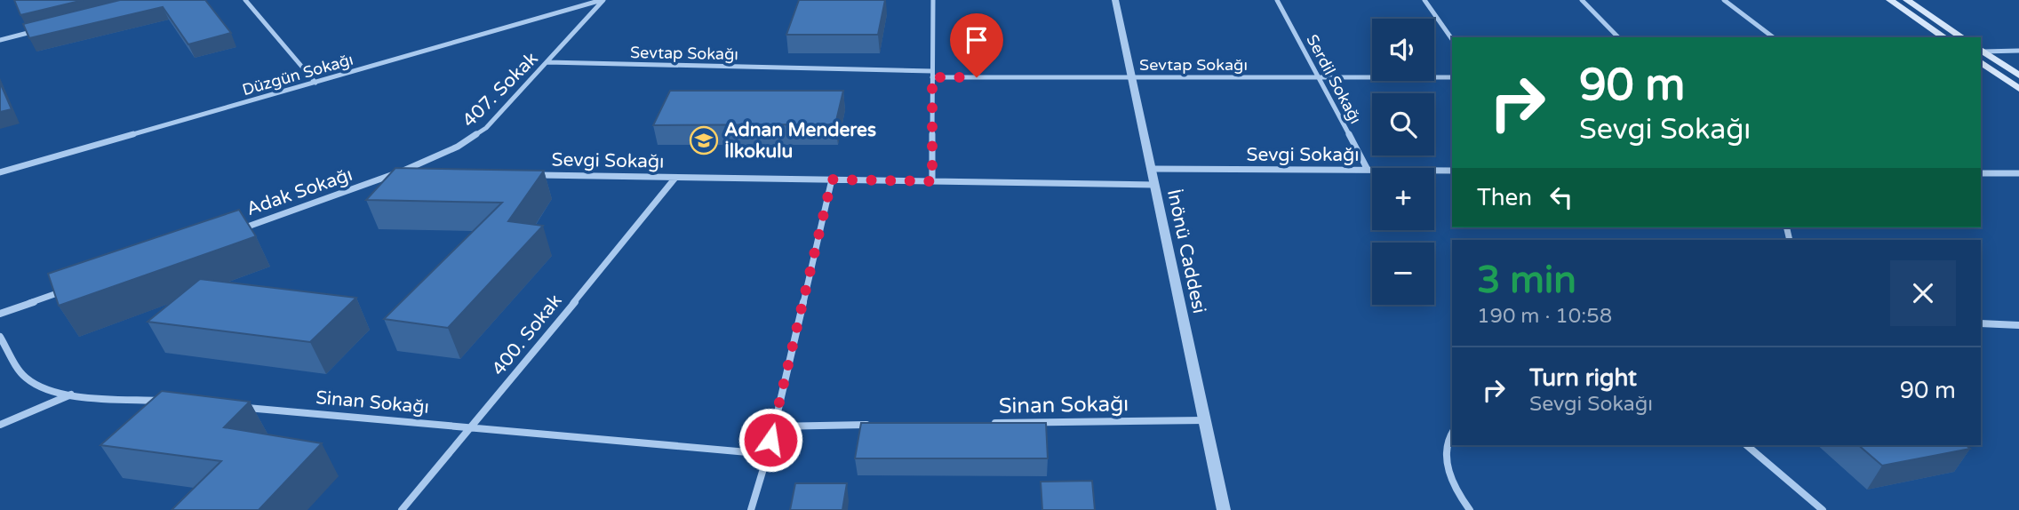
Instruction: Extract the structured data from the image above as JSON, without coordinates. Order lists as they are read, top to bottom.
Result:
{
  "streets": {
    "street": [
      "Sevtap Sokağı",
      "Düzgün Sokağı",
      "Serdil Sokağı",
      "407. Sokak",
      "Sevgi Sokağı",
      "Adak Sokağı",
      "İnönü Caddesi",
      "400. Sokak",
      "Sinan Sokağı"
    ]
  },
  "crossings": [
    ["Sevtap Sokağı", "Serdil Sokağı"],
    ["Sevtap Sokağı", "407. Sokak"],
    ["Sevtap Sokağı", "İnönü Caddesi"],
    ["Düzgün Sokağı", "407. Sokak"],
    ["Serdil Sokağı", "Sevgi Sokağı"],
    ["407. Sokak", "Adak Sokağı"],
    ["Sevgi Sokağı", "İnönü Caddesi"],
    ["Sevgi Sokağı", "400. Sokak"],
    ["İnönü Caddesi", "Sinan Sokağı"],
    ["400. Sokak", "Sinan Sokağı"]
  ],
  "places": {
    "school or university": ["Adnan Menderes İlkokulu"]
  },
  "page": {
    "map_buttons": ["+", "−"],
    "turn": ["90 m", "Sevgi Sokağı"],
    "then": "Then",
    "heading": ["3 min", "190 m · 10:58"],
    "list": [
      {
        "name": "Turn right",
        "note": "Sevgi Sokağı",
        "value": "90 m"
      }
    ]
  }
}
